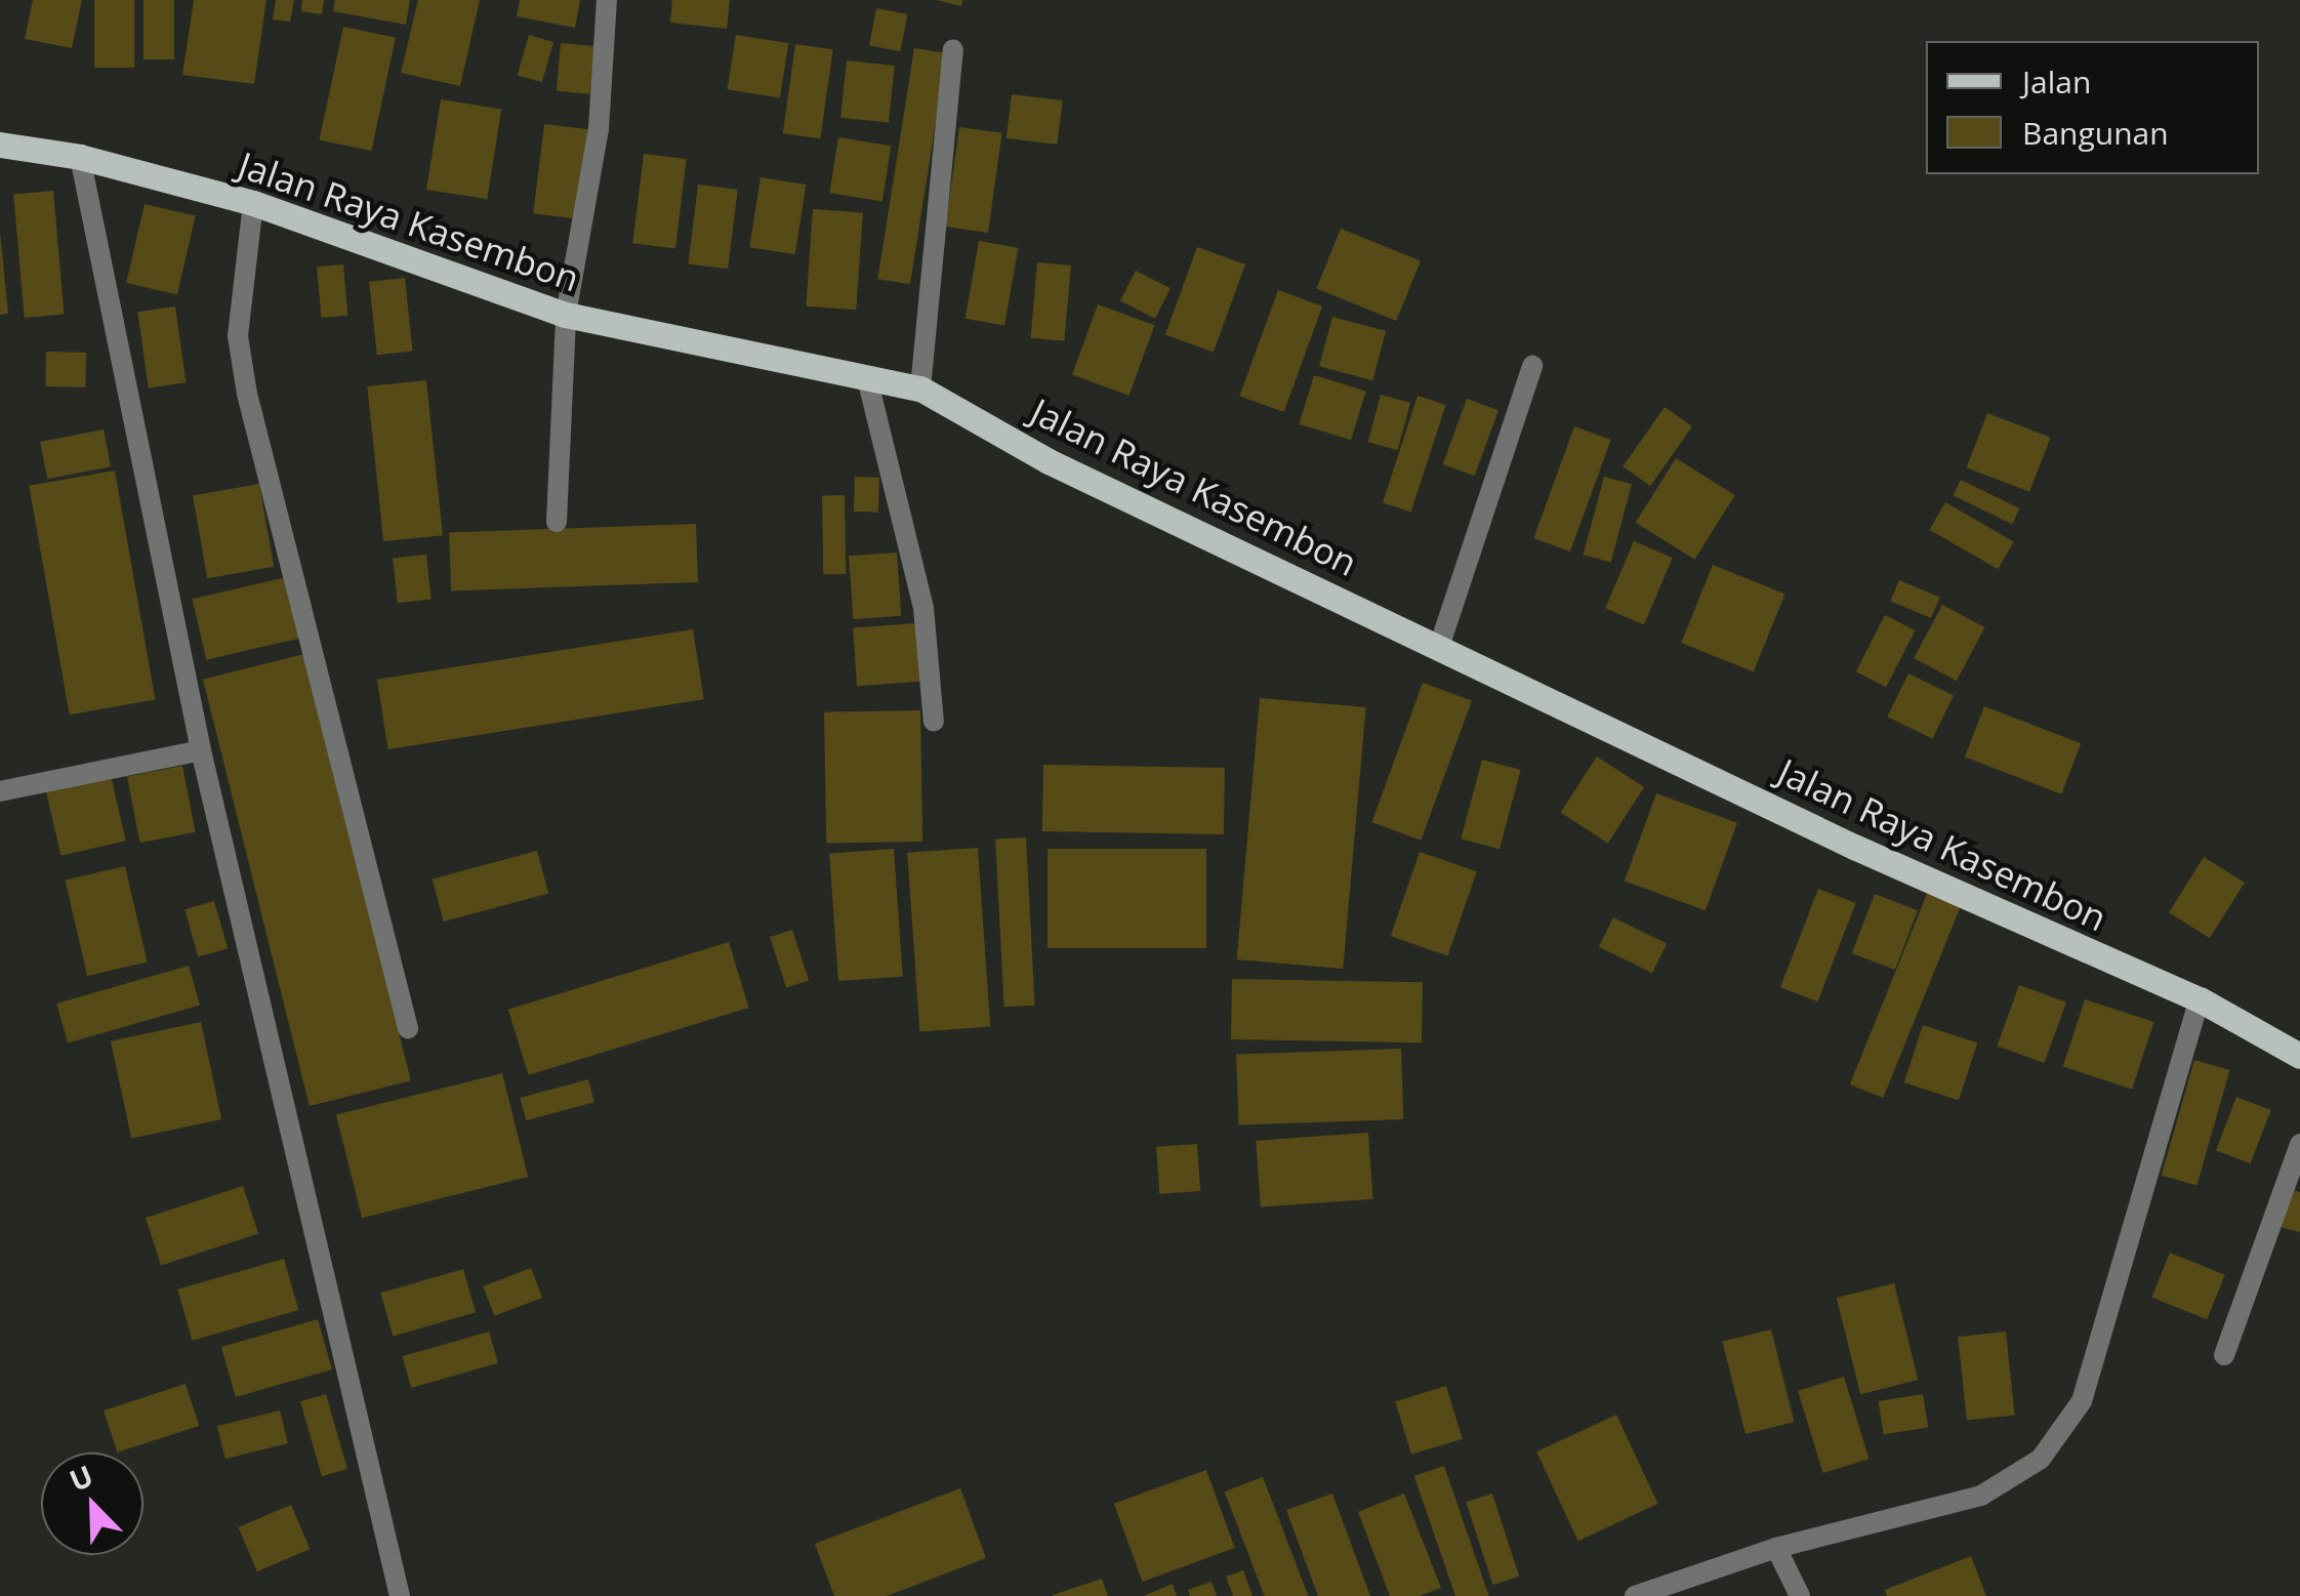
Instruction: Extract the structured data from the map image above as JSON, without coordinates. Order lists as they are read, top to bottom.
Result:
{
  "streets": {
    "main road": ["Jalan Raya Kasembon"]
  },
  "legend": ["Jalan", "Bangunan"],
  "north": "top left"
}
